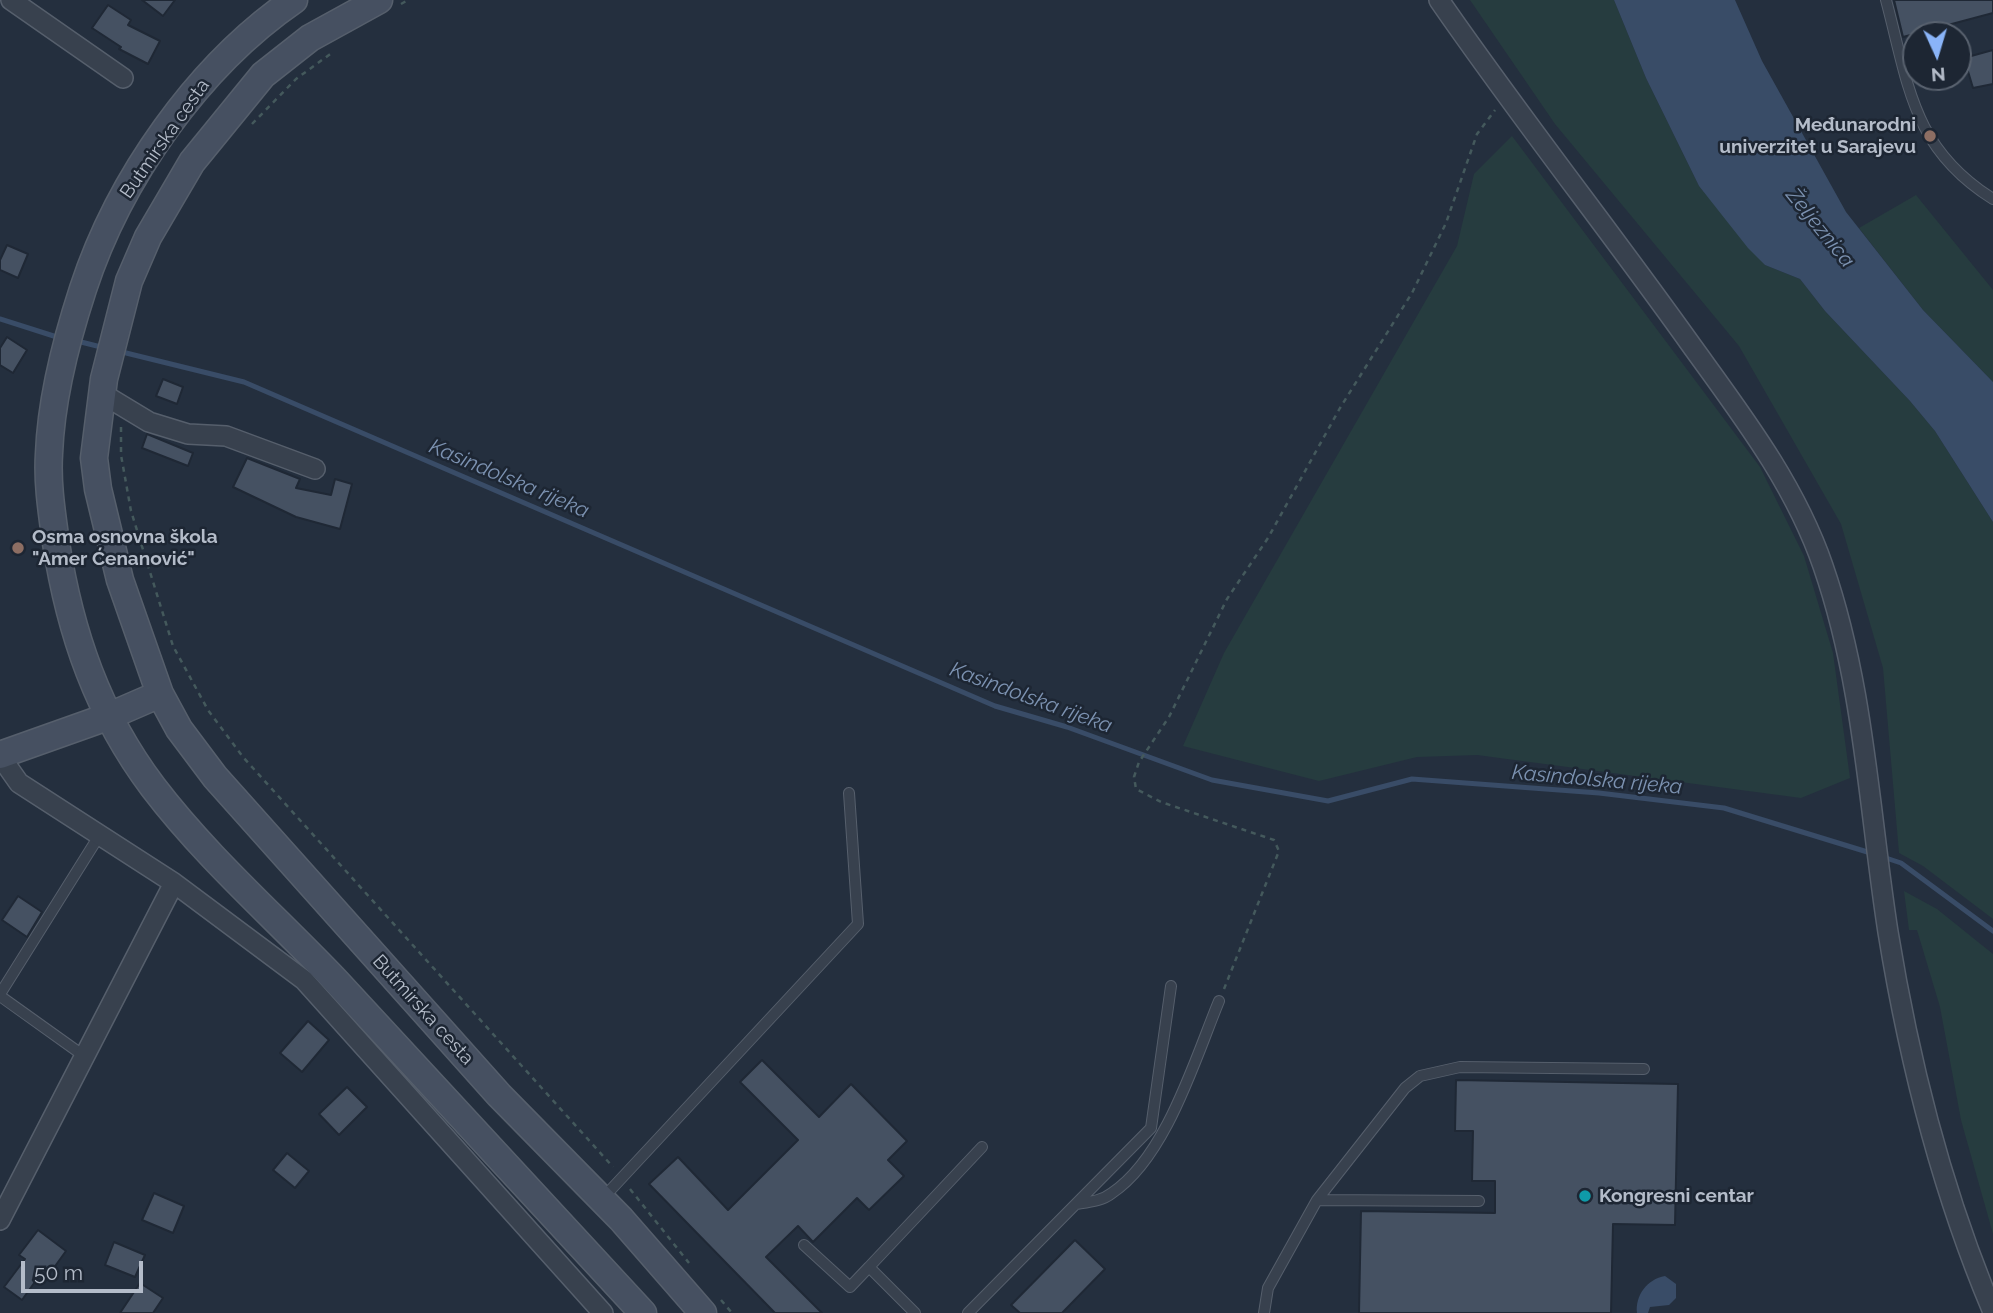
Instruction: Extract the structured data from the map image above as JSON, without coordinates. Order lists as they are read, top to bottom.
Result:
{
  "streets": {
    "main road": ["Butmirska cesta"]
  },
  "water": ["Željeznica", "Kasindolska rijeka"],
  "places": ["Međunarodni univerzitet u Sarajevu", "Osma osnovna škola \"Amer Ćenanović\"", "Kongresni centar"],
  "scale_bar": "50 m",
  "north": "bottom"
}
